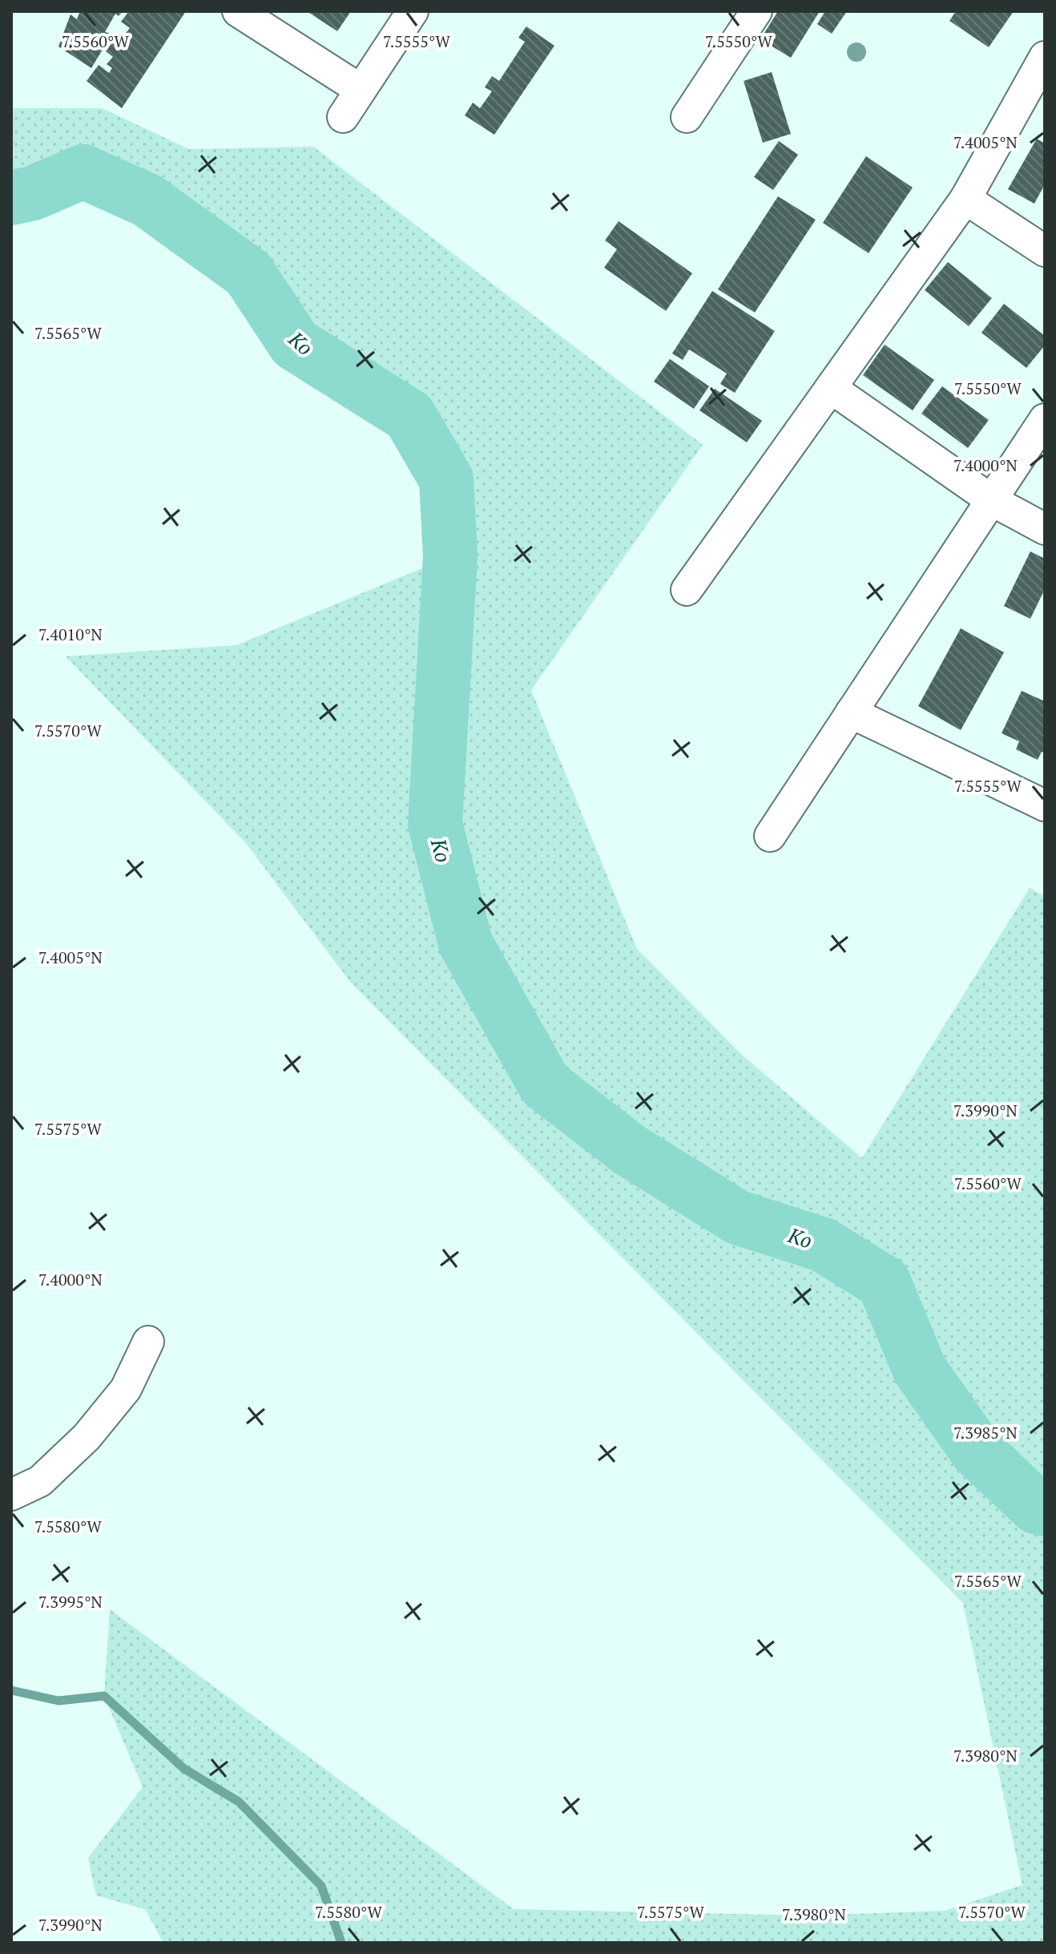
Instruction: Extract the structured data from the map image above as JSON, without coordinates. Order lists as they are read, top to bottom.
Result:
{
  "water": ["Ko"],
  "coordinates": [
    "7.5560°W",
    "7.5555°W",
    "7.5550°W",
    "7.4005°N",
    "7.5565°W",
    "7.4000°N",
    "7.4010°N",
    "7.5570°W",
    "7.3990°N",
    "7.5575°W",
    "7.3985°N",
    "7.5580°W",
    "7.3995°N",
    "7.3980°N"
  ]
}
